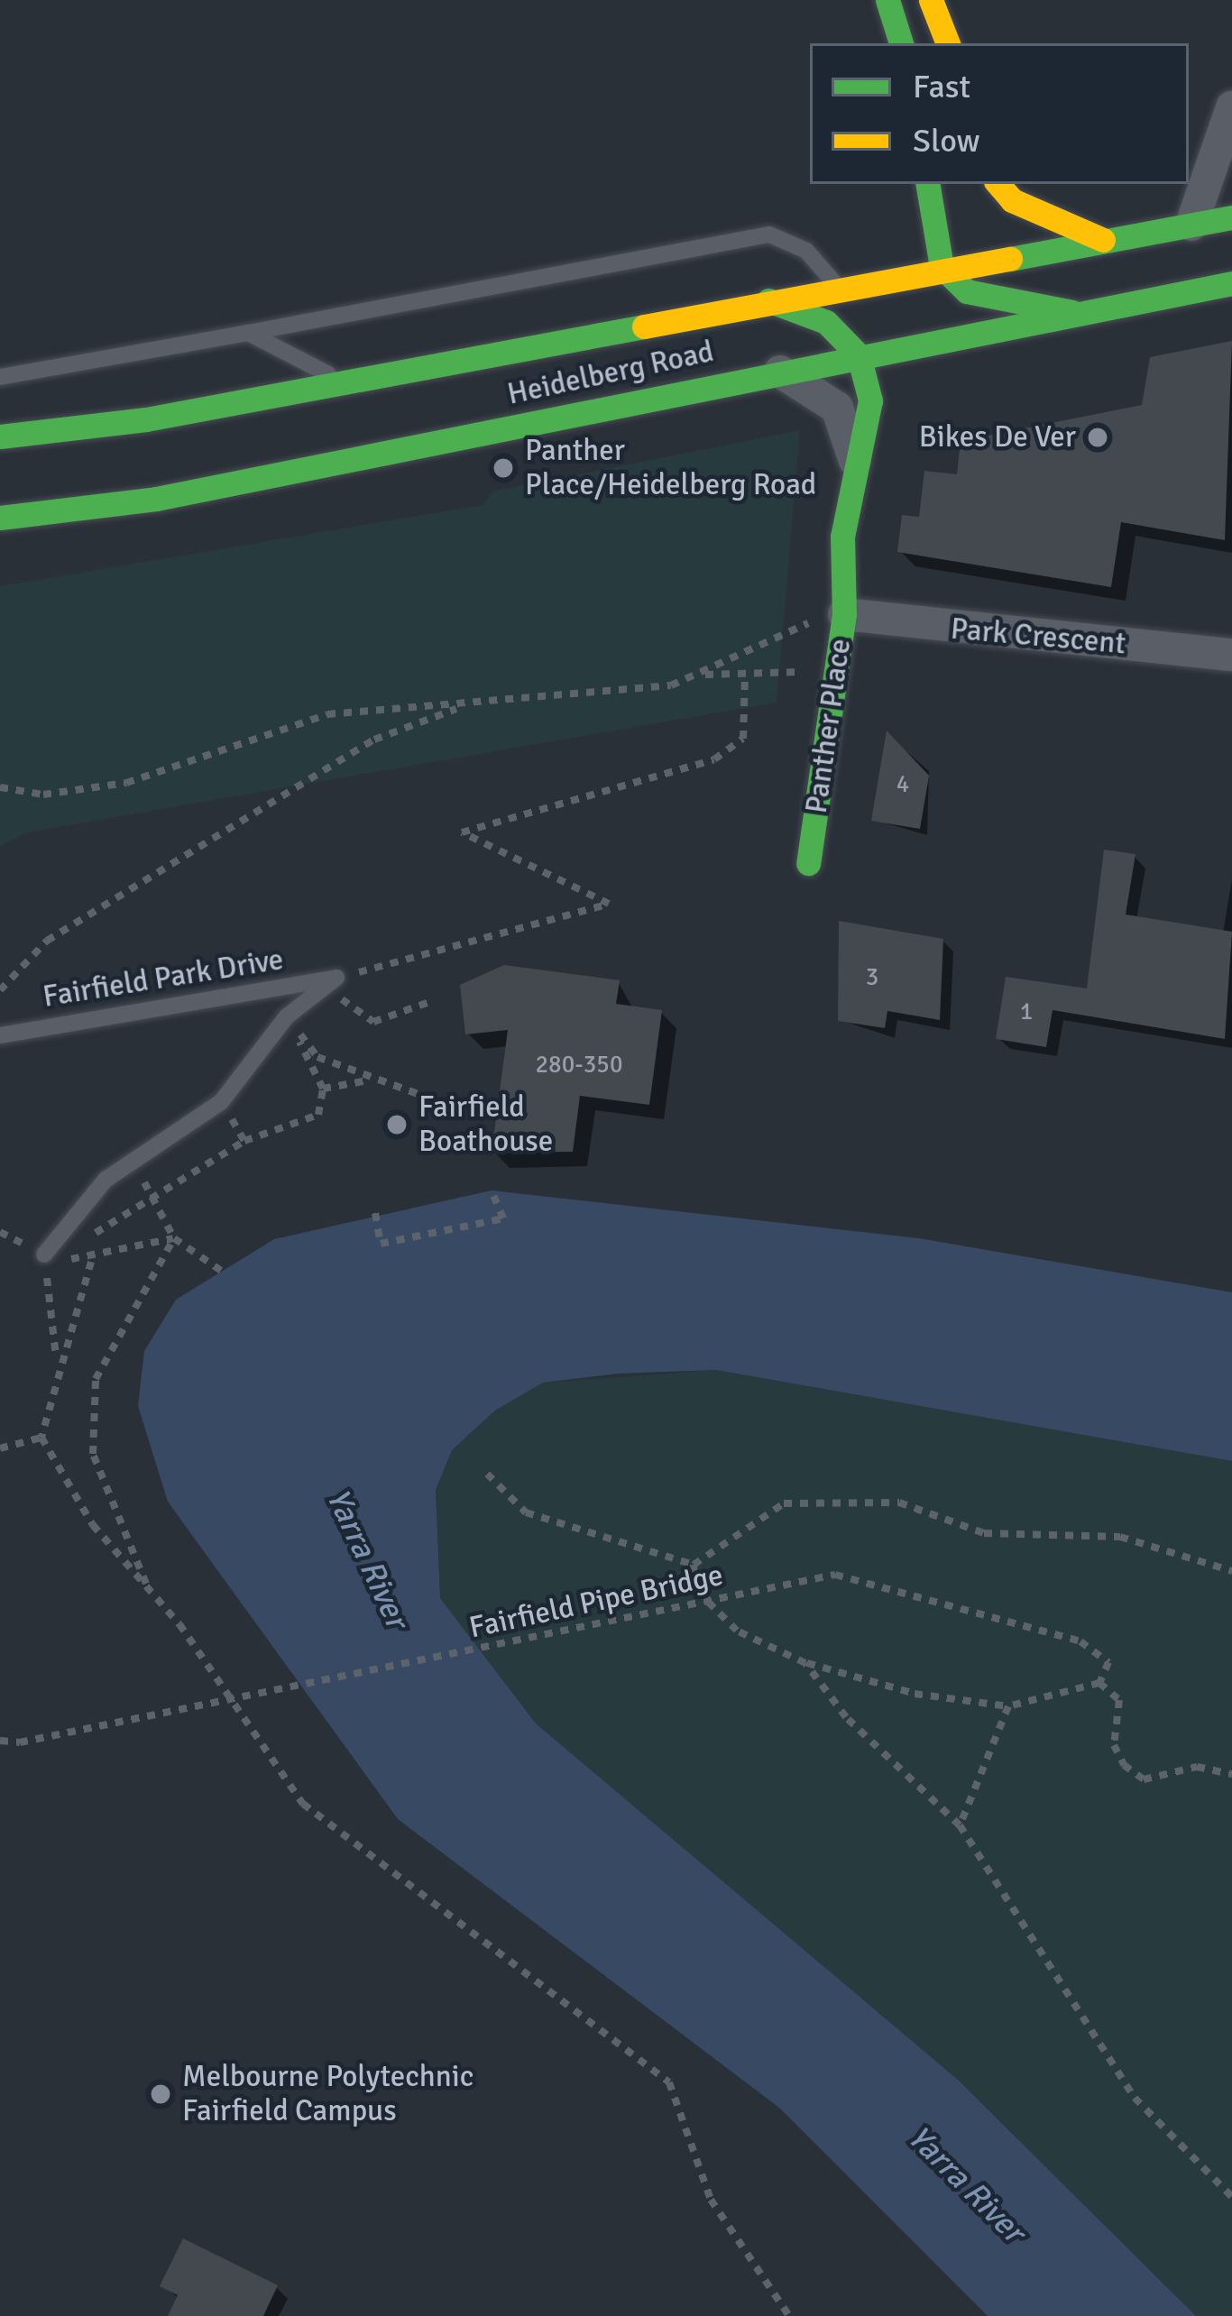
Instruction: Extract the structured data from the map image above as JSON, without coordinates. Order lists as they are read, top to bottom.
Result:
{
  "streets": {
    "main road": ["Heidelberg Road", "Panther Place"],
    "street": ["Park Crescent"],
    "lane": ["Fairfield Park Drive"],
    "path": ["Fairfield Pipe Bridge"]
  },
  "crossings": [
    ["Heidelberg Road", "Panther Place"],
    ["Park Crescent", "Panther Place"]
  ],
  "water": ["Yarra River"],
  "places": [
    "Bikes De Ver",
    "Panther Place/Heidelberg Road",
    "Fairfield Boathouse",
    "Melbourne Polytechnic Fairfield Campus"
  ],
  "house_numbers": [
    "4",
    "3",
    "1",
    "280-350"
  ],
  "legend": ["Fast", "Slow"]
}
